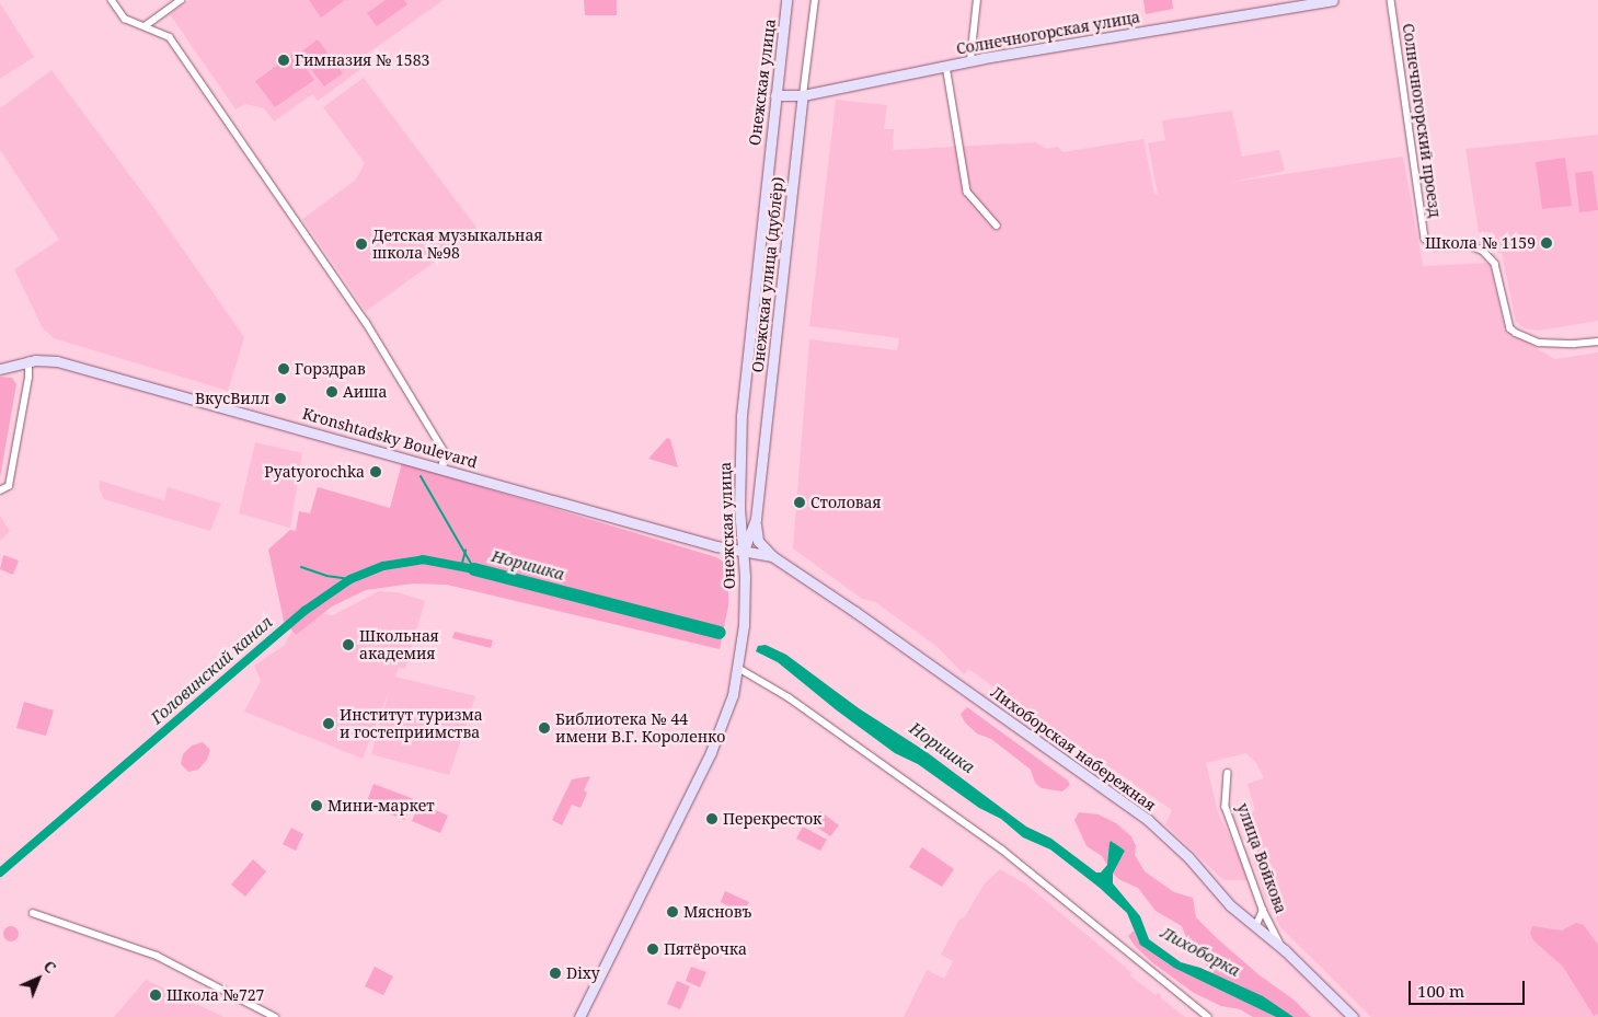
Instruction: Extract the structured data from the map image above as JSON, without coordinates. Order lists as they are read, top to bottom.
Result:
{
  "streets": {
    "street": [
      "Солнечногорская улица",
      "Онежская улица",
      "Солнечногорский проезд",
      "Онежская улица (дублёр)",
      "Kronshtadsky Boulevard",
      "Лихоборская набережная",
      "улица Войкова"
    ]
  },
  "crossings": [
    ["Солнечногорская улица", "Онежская улица"],
    ["Солнечногорская улица", "Онежская улица (дублёр)"],
    ["Онежская улица", "Онежская улица (дублёр)"],
    ["Онежская улица", "Kronshtadsky Boulevard"],
    ["Онежская улица", "Лихоборская набережная"],
    ["Онежская улица (дублёр)", "Kronshtadsky Boulevard"],
    ["Онежская улица (дублёр)", "Лихоборская набережная"],
    ["Kronshtadsky Boulevard", "Лихоборская набережная"],
    ["Лихоборская набережная", "улица Войкова"]
  ],
  "water": ["Норишка", "Головинский канал", "Лихоборка"],
  "places": [
    "Гимназия № 1583",
    "Школа № 1159",
    "Детская музыкальная школа №98",
    "Горздрав",
    "Аиша",
    "ВкусВилл",
    "Pyatyorochka",
    "Столовая",
    "Школьная академия",
    "Институт туризма и гостеприимства",
    "Библиотека № 44 имени В.Г. Короленко",
    "Мини-маркет",
    "Перекресток",
    "Мясновъ",
    "Пятёрочка",
    "Dixy",
    "Школа №727"
  ],
  "scale_bar": "100 m",
  "north": "top right"
}
